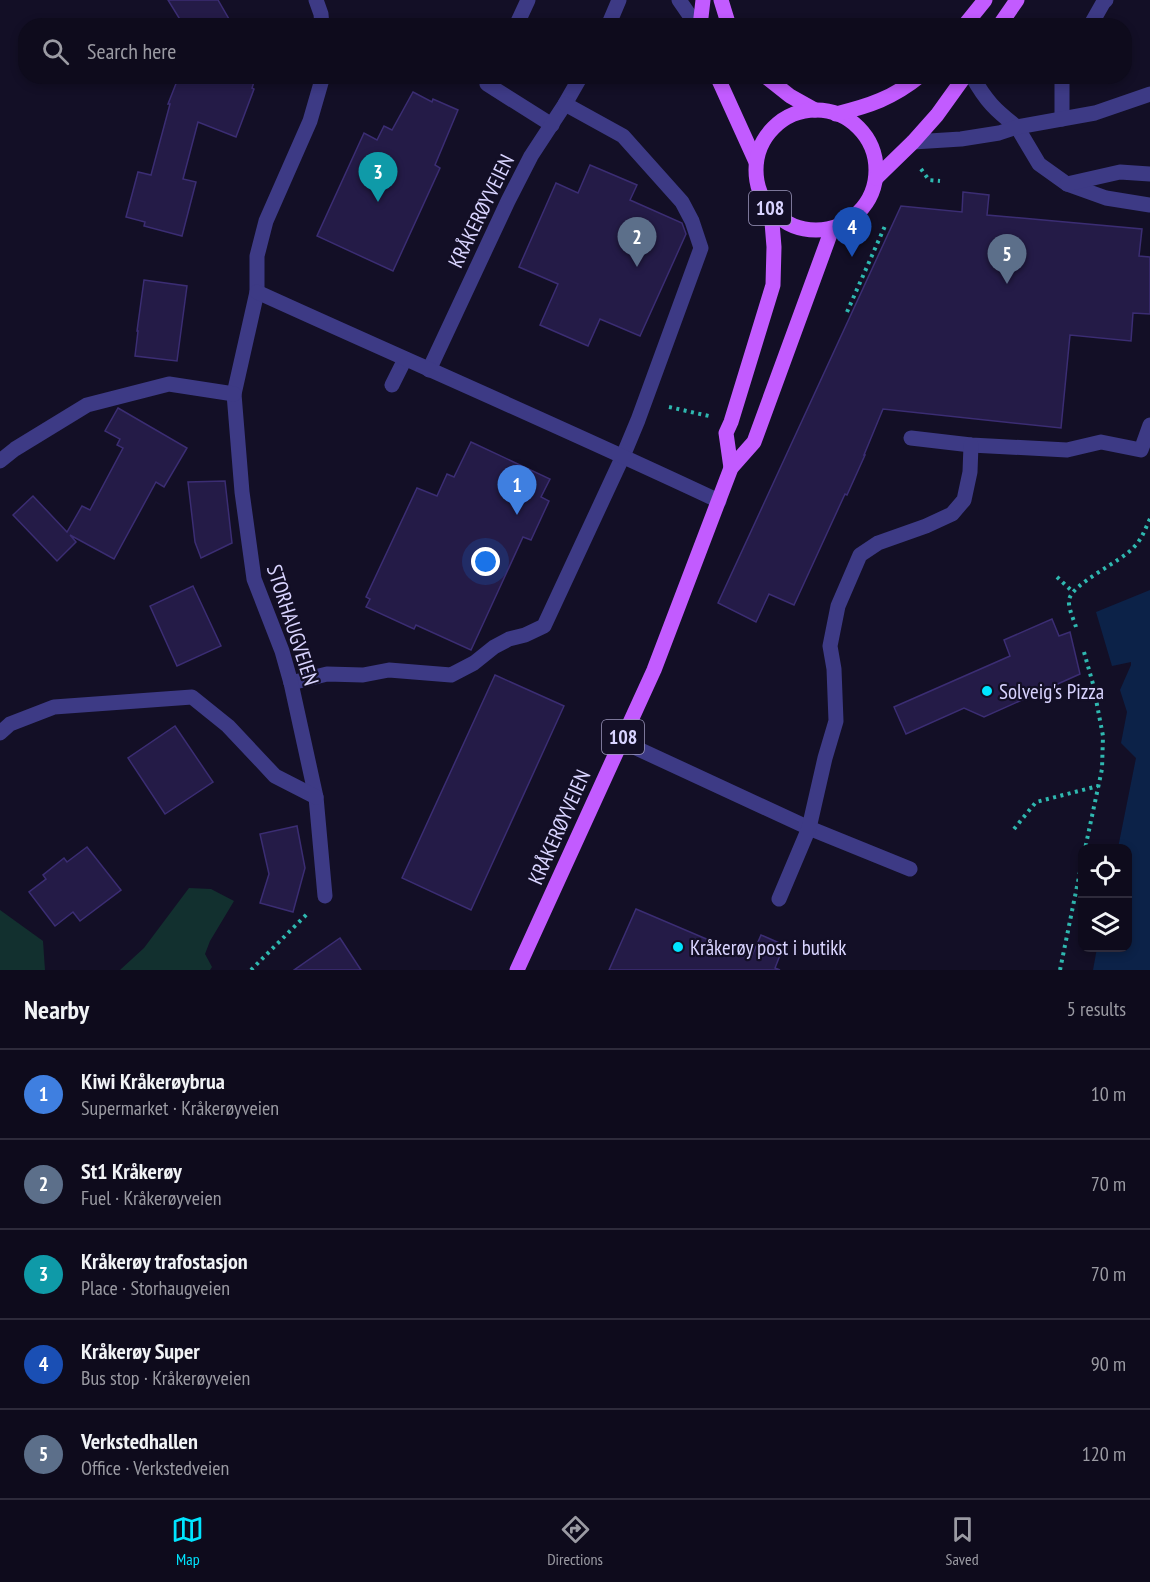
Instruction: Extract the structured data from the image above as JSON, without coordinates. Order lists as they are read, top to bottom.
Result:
{
  "streets": {
    "main road": ["108", "KRÅKERØYVEIEN"],
    "street": ["STORHAUGVEIEN"]
  },
  "crossings": [
    ["108", "KRÅKERØYVEIEN"]
  ],
  "places": ["Solveig's Pizza", "Kråkerøy post i butikk"],
  "page": {
    "search": "Search here",
    "pins": [
      "3",
      "4",
      "2",
      "5",
      "1"
    ],
    "heading": ["Nearby", "5 results"],
    "list": [
      {
        "mark": "1",
        "name": "Kiwi Kråkerøybrua",
        "note": "Supermarket · Kråkerøyveien",
        "value": "10 m"
      },
      {
        "mark": "2",
        "name": "St1 Kråkerøy",
        "note": "Fuel · Kråkerøyveien",
        "value": "70 m"
      },
      {
        "mark": "3",
        "name": "Kråkerøy trafostasjon",
        "note": "Place · Storhaugveien",
        "value": "70 m"
      },
      {
        "mark": "4",
        "name": "Kråkerøy Super",
        "note": "Bus stop · Kråkerøyveien",
        "value": "90 m"
      },
      {
        "mark": "5",
        "name": "Verkstedhallen",
        "note": "Office · Verkstedveien",
        "value": "120 m"
      }
    ],
    "nav": ["Map", "Directions", "Saved"]
  }
}
